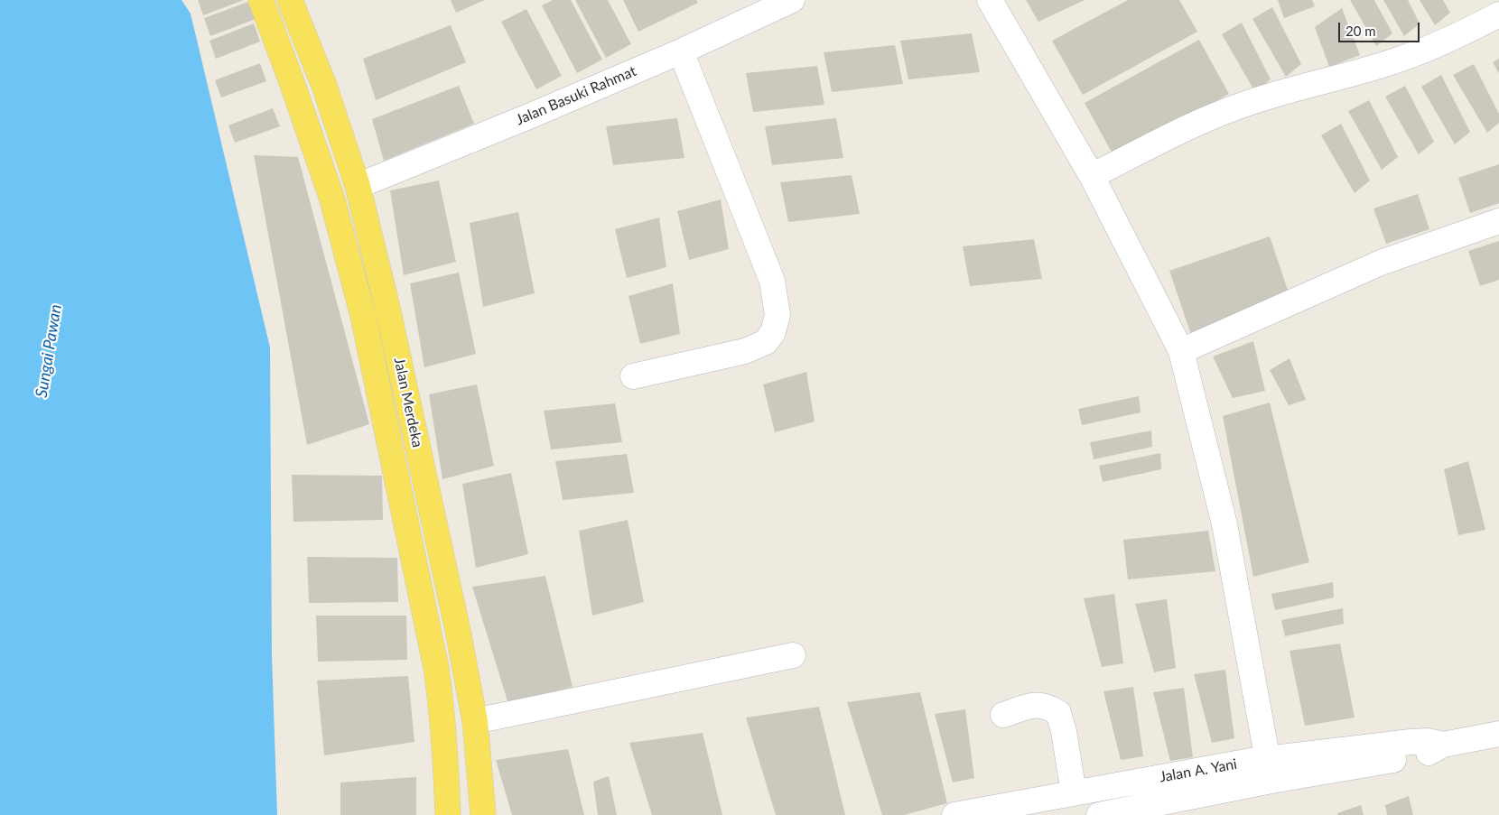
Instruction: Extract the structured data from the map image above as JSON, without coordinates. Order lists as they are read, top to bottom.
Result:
{
  "streets": {
    "main road": ["Jalan Merdeka"],
    "street": ["Jalan Basuki Rahmat", "Jalan A. Yani"]
  },
  "crossings": [
    ["Jalan Basuki Rahmat", "Jalan Merdeka"]
  ],
  "water": ["Sungai Pawan"],
  "scale_bar": "20 m"
}
